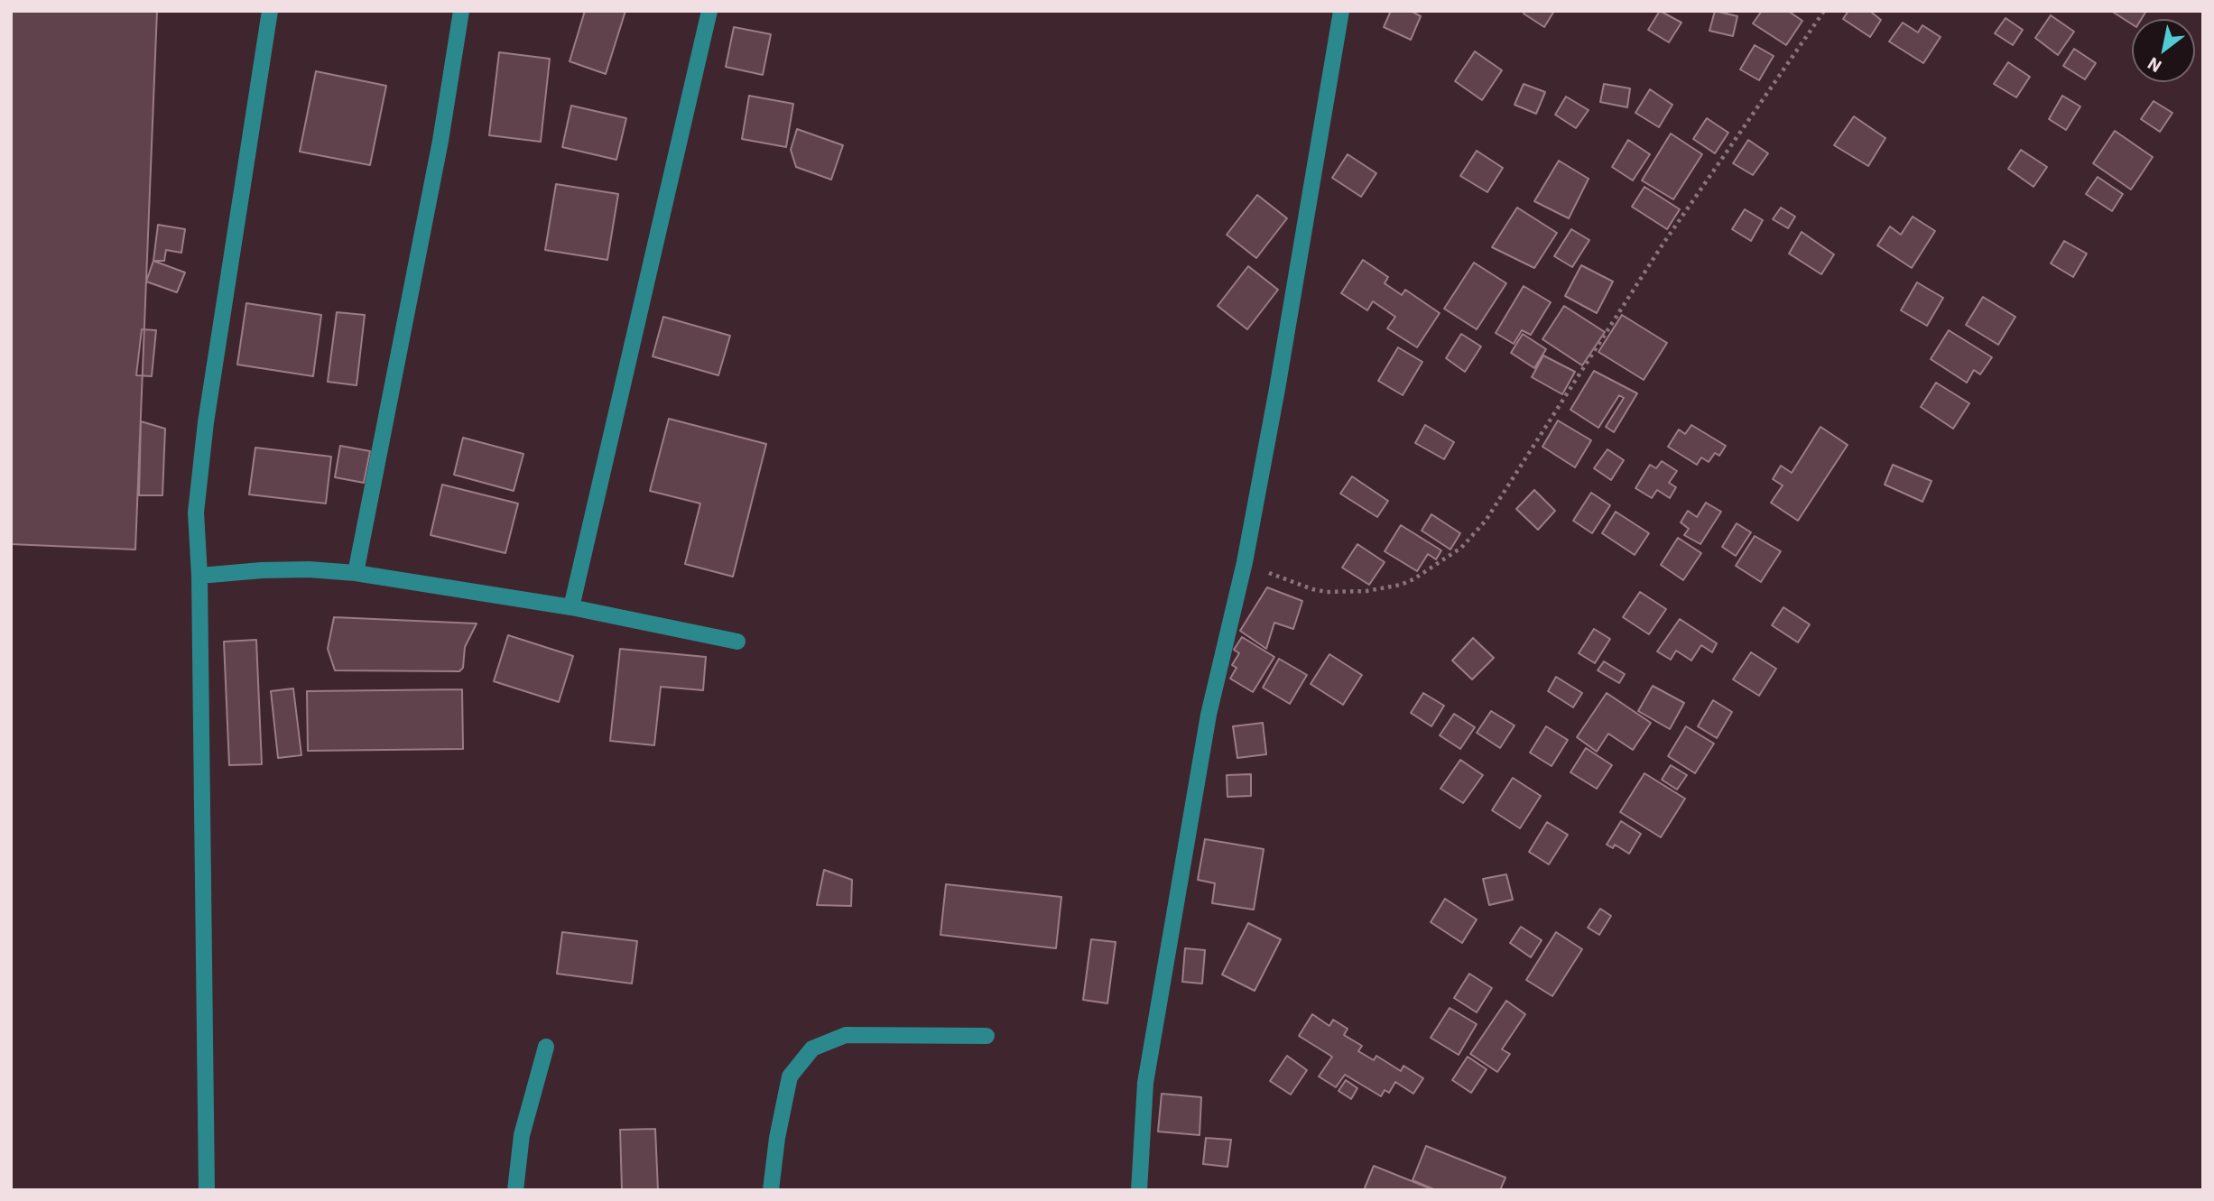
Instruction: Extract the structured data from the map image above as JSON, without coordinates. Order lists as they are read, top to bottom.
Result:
{
  "north": "bottom left"
}
